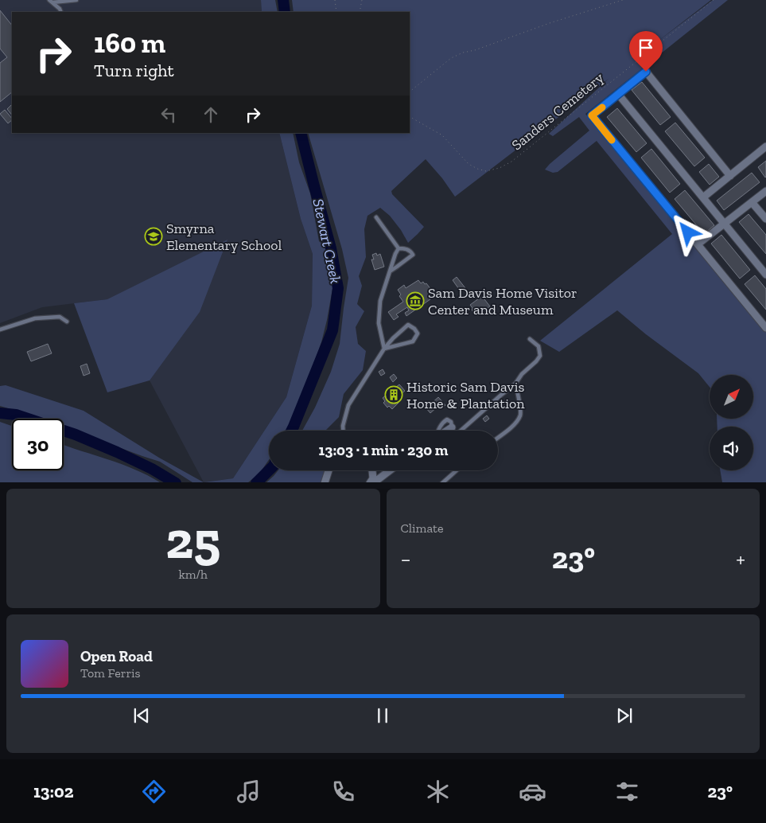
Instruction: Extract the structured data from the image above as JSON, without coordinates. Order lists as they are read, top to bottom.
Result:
{
  "streets": {
    "path": ["Sanders Cemetery"]
  },
  "water": ["Stewart Creek"],
  "places": {
    "school or university": ["Smyrna Elementary School"],
    "museum": ["Sam Davis Home Visitor Center and Museum"],
    "building": ["Historic Sam Davis Home & Plantation"]
  },
  "north": "top right",
  "page": {
    "turn": ["160 m", "Turn right"],
    "limit": "30",
    "trip": "13:03 · 1 min · 230 m",
    "tile": [
      ["25", "km/h"],
      "Climate"
    ],
    "heat": ["−", "23°", "+"],
    "song": ["Open Road", "Tom Ferris"],
    "tabs": ["13:02", "23°"]
  }
}
